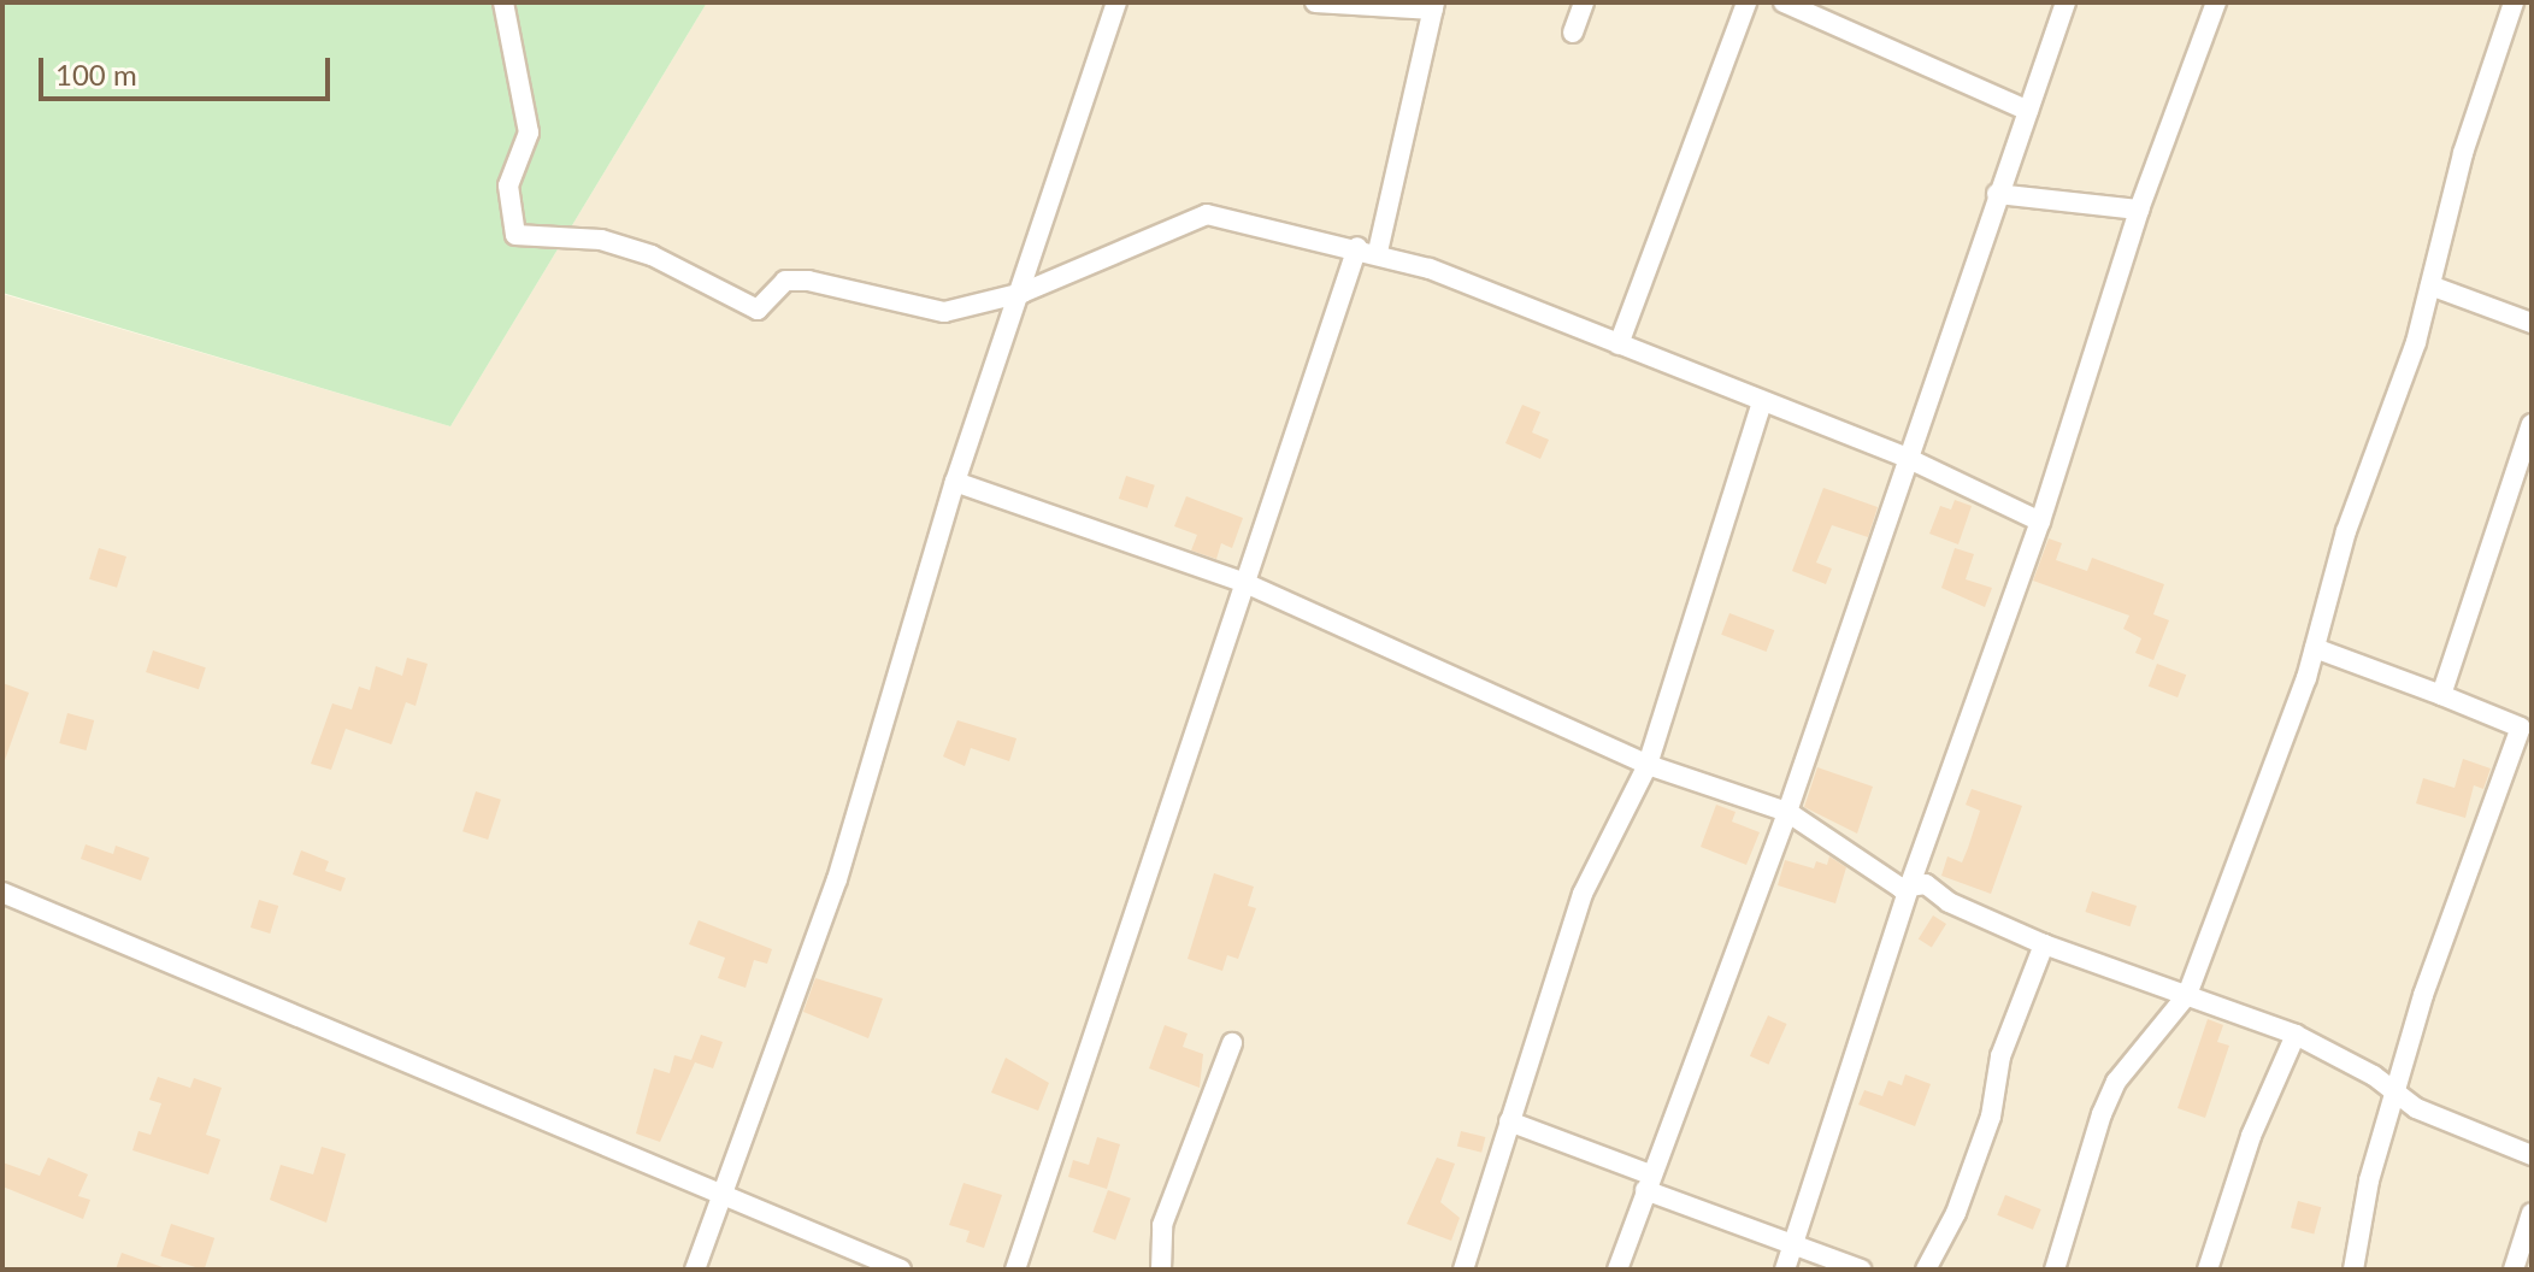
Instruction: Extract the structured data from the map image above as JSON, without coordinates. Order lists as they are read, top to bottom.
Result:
{
  "scale_bar": "100 m"
}
